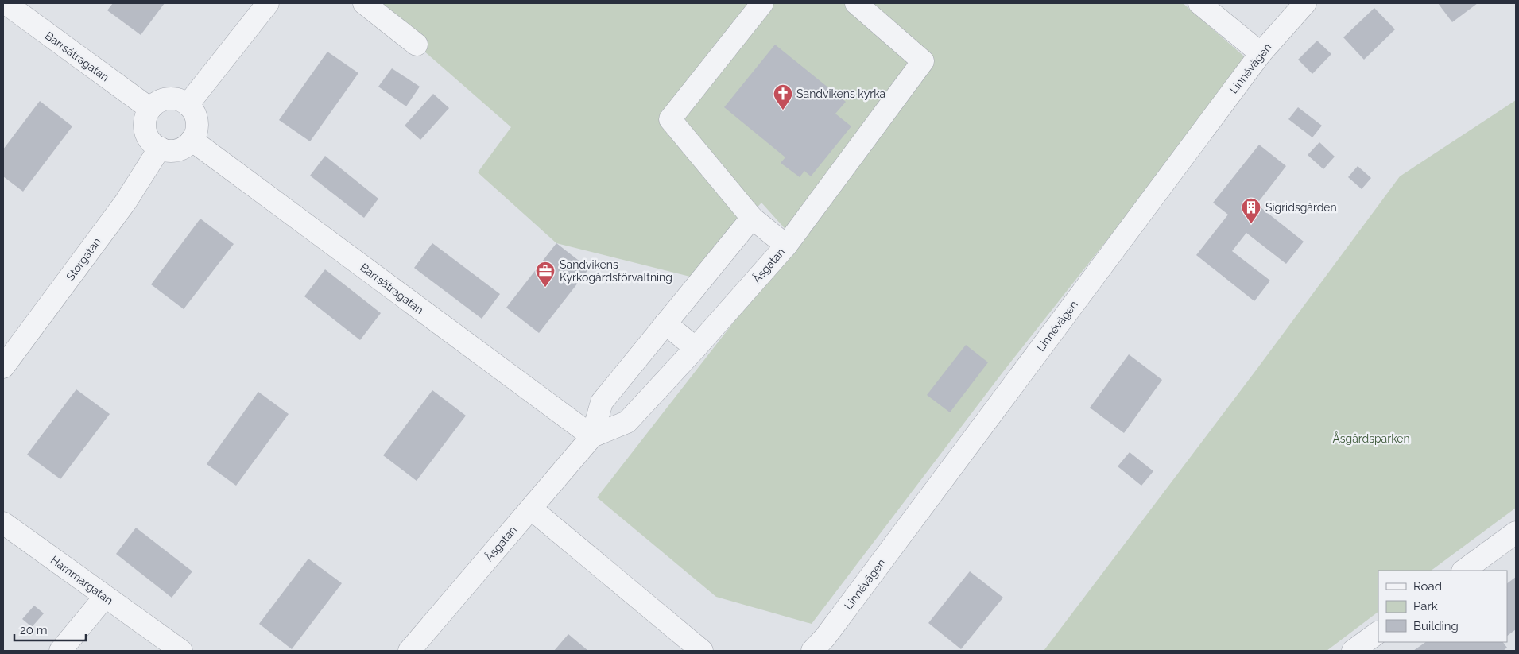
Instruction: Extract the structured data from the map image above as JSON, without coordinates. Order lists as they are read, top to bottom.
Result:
{
  "streets": {
    "street": [
      "Barrsätragatan",
      "Linnévägen",
      "Storgatan",
      "Åsgatan",
      "Hammargatan"
    ]
  },
  "crossings": [
    ["Barrsätragatan", "Storgatan"],
    ["Barrsätragatan", "Åsgatan"]
  ],
  "parks": ["Åsgårdsparken"],
  "places": {
    "church": ["Sandvikens kyrka"],
    "building": ["Sigridsgården"],
    "office": ["Sandvikens Kyrkogårdsförvaltning"]
  },
  "legend": ["Road", "Park", "Building"],
  "scale_bar": "20 m"
}
